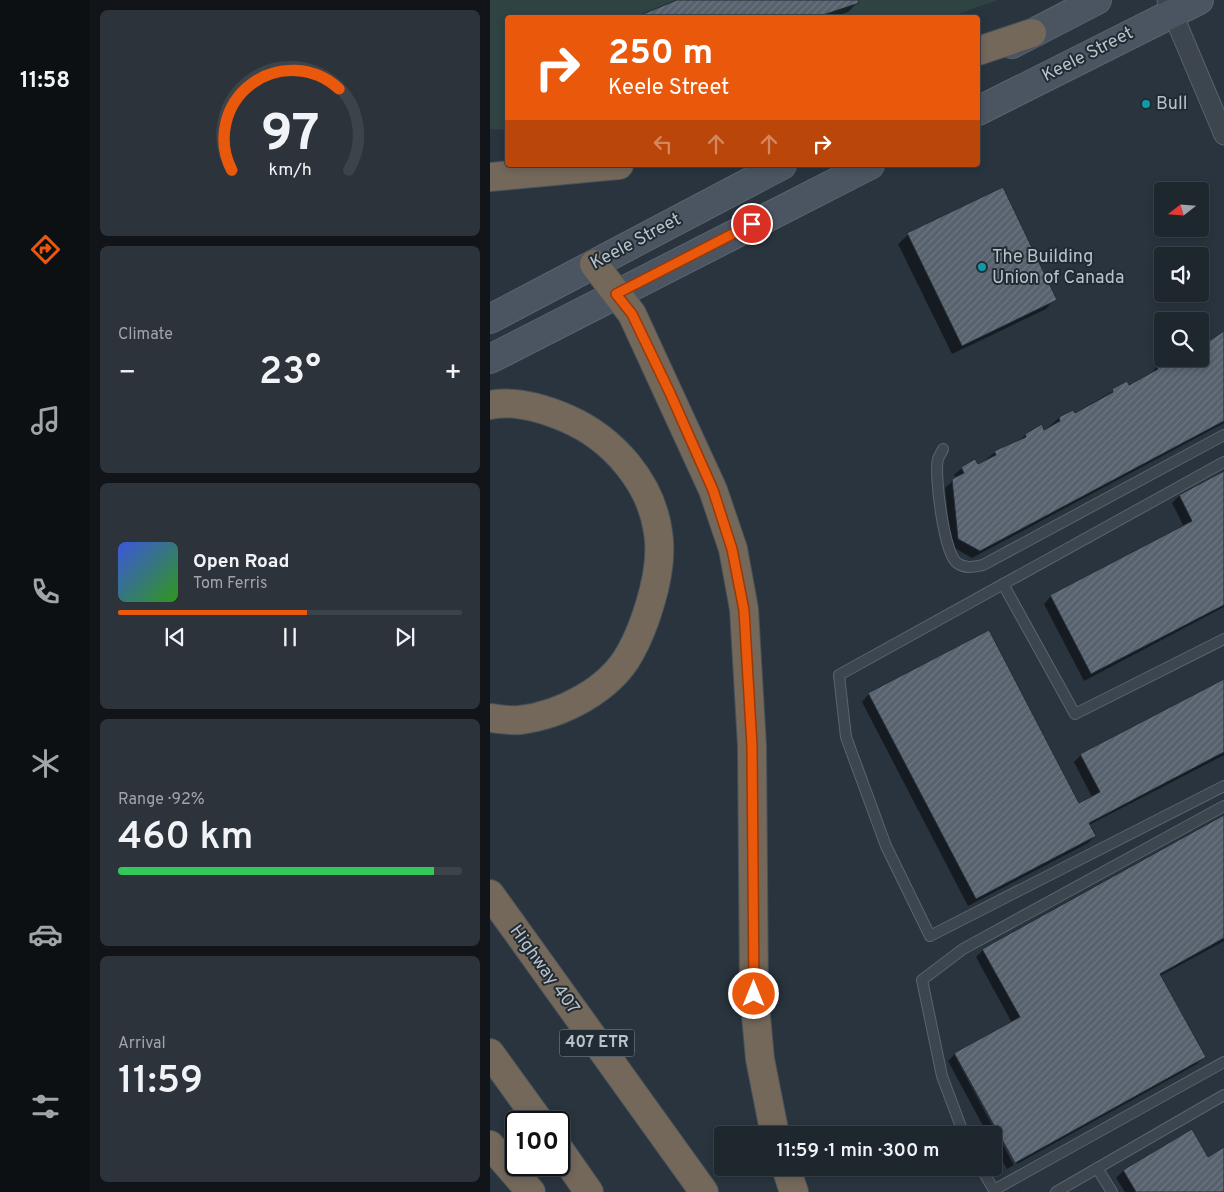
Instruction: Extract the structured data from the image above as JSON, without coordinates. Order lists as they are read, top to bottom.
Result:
{
  "streets": {
    "highway": ["Highway 407", "407 ETR"],
    "main road": ["Keele Street"]
  },
  "places": ["Bull", "The Building Union of Canada"],
  "north": "left",
  "page": {
    "tabs": "11:58",
    "turn": ["250 m", "Keele Street"],
    "tile": [
      "Climate",
      ["Range · 92%", "460 km"],
      ["Arrival", "11:59"]
    ],
    "heat": ["−", "23°", "+"],
    "song": ["Open Road", "Tom Ferris"],
    "limit": "100",
    "trip": "11:59 · 1 min · 300 m",
    "gauge": ["97", "km/h"]
  }
}
